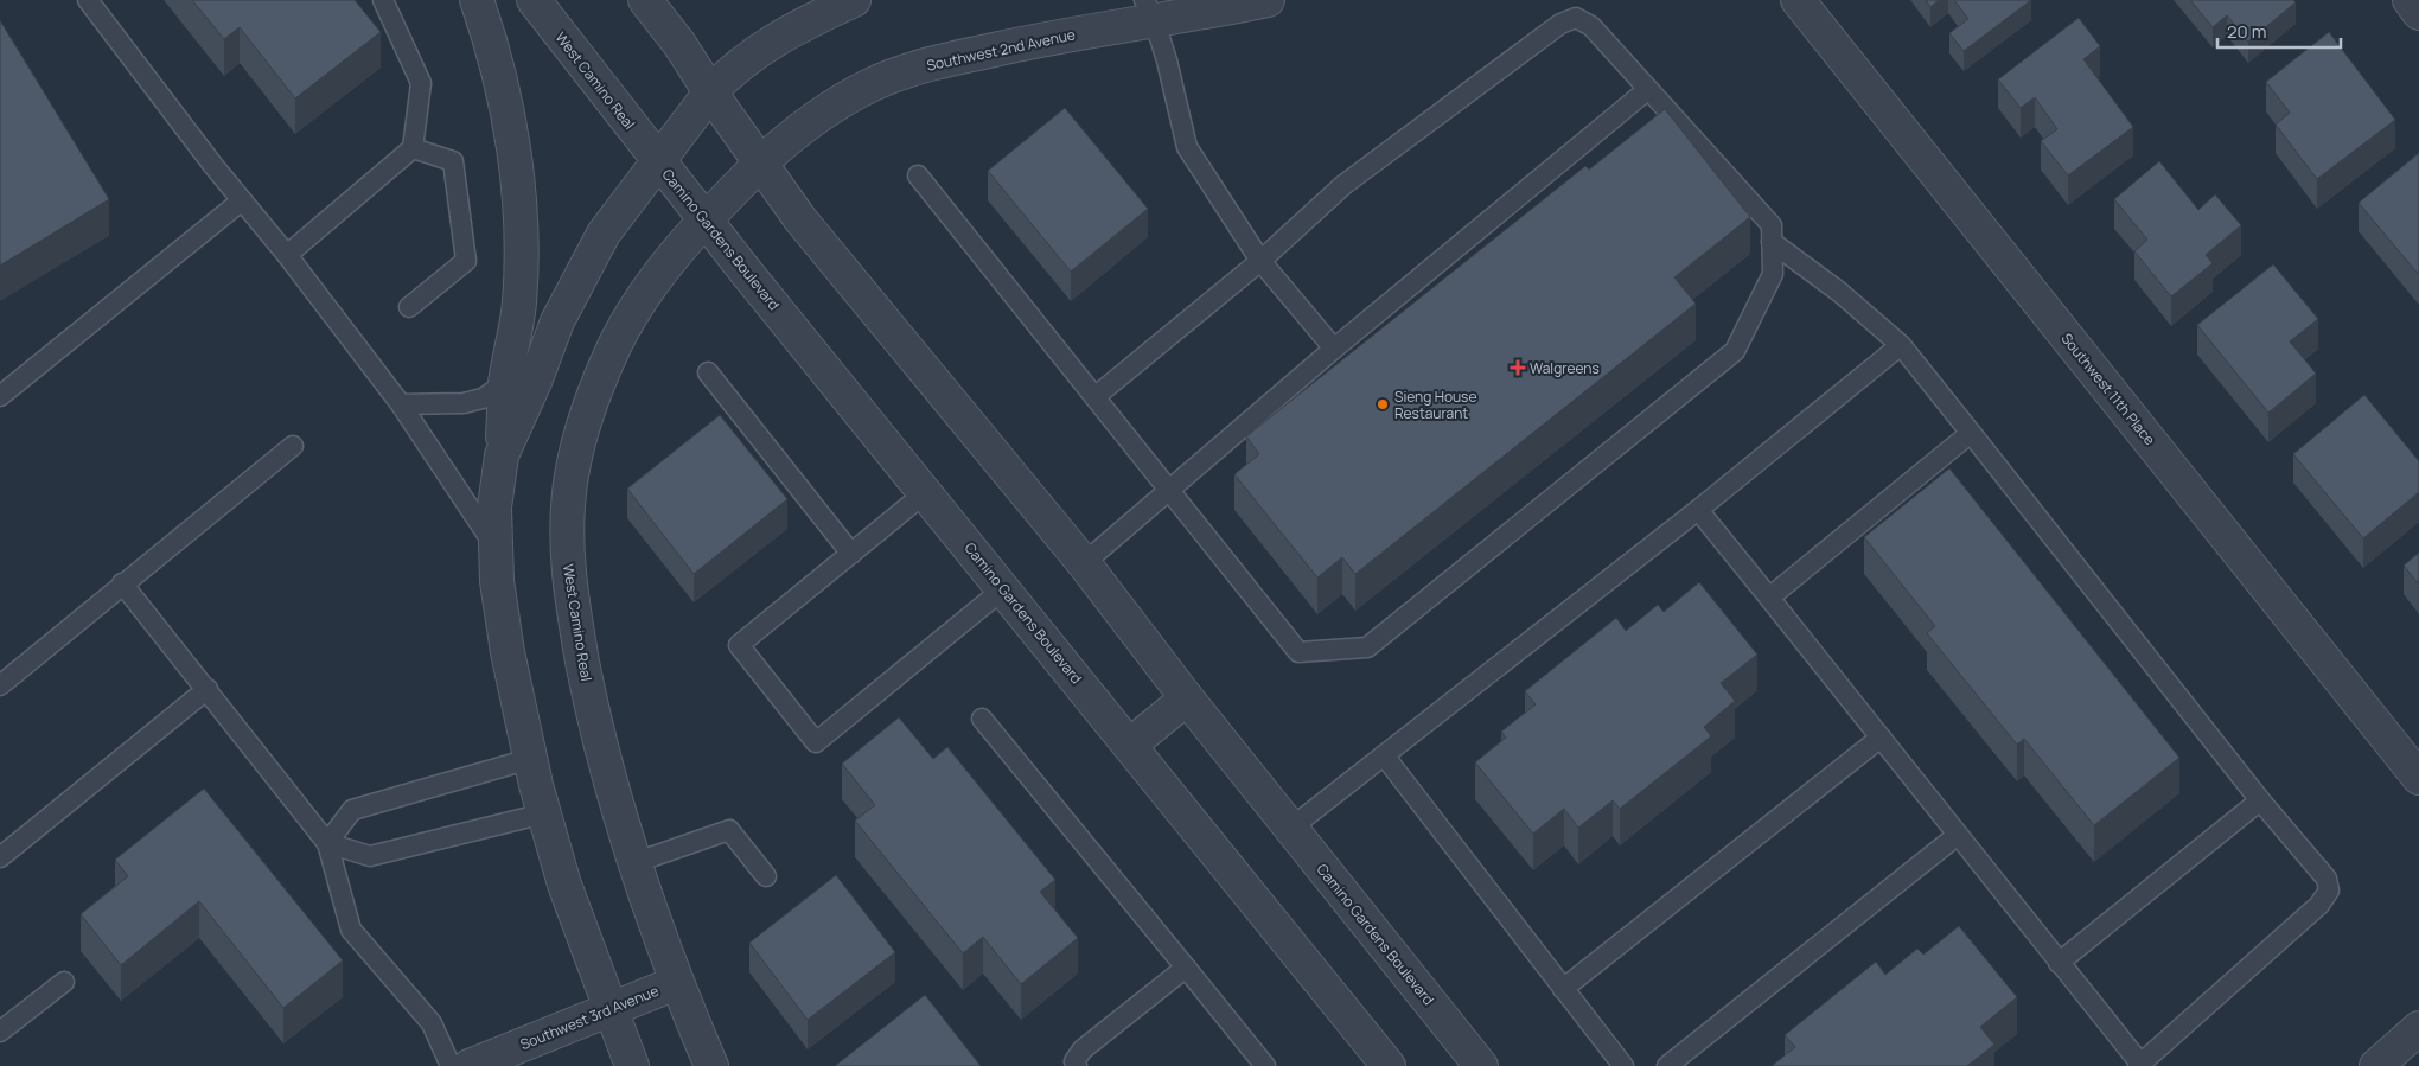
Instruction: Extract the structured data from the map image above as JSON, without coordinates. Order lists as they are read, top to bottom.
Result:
{
  "streets": {
    "street": [
      "Southwest 2nd Avenue",
      "West Camino Real",
      "Camino Gardens Boulevard",
      "Southwest 11th Place",
      "Southwest 3rd Avenue"
    ]
  },
  "crossings": [
    ["Southwest 2nd Avenue", "West Camino Real"],
    ["Southwest 2nd Avenue", "Camino Gardens Boulevard"],
    ["West Camino Real", "Camino Gardens Boulevard"],
    ["West Camino Real", "Southwest 3rd Avenue"]
  ],
  "places": {
    "health": ["Walgreens"],
    "other": ["Sieng House Restaurant"]
  },
  "scale_bar": "20 m"
}
